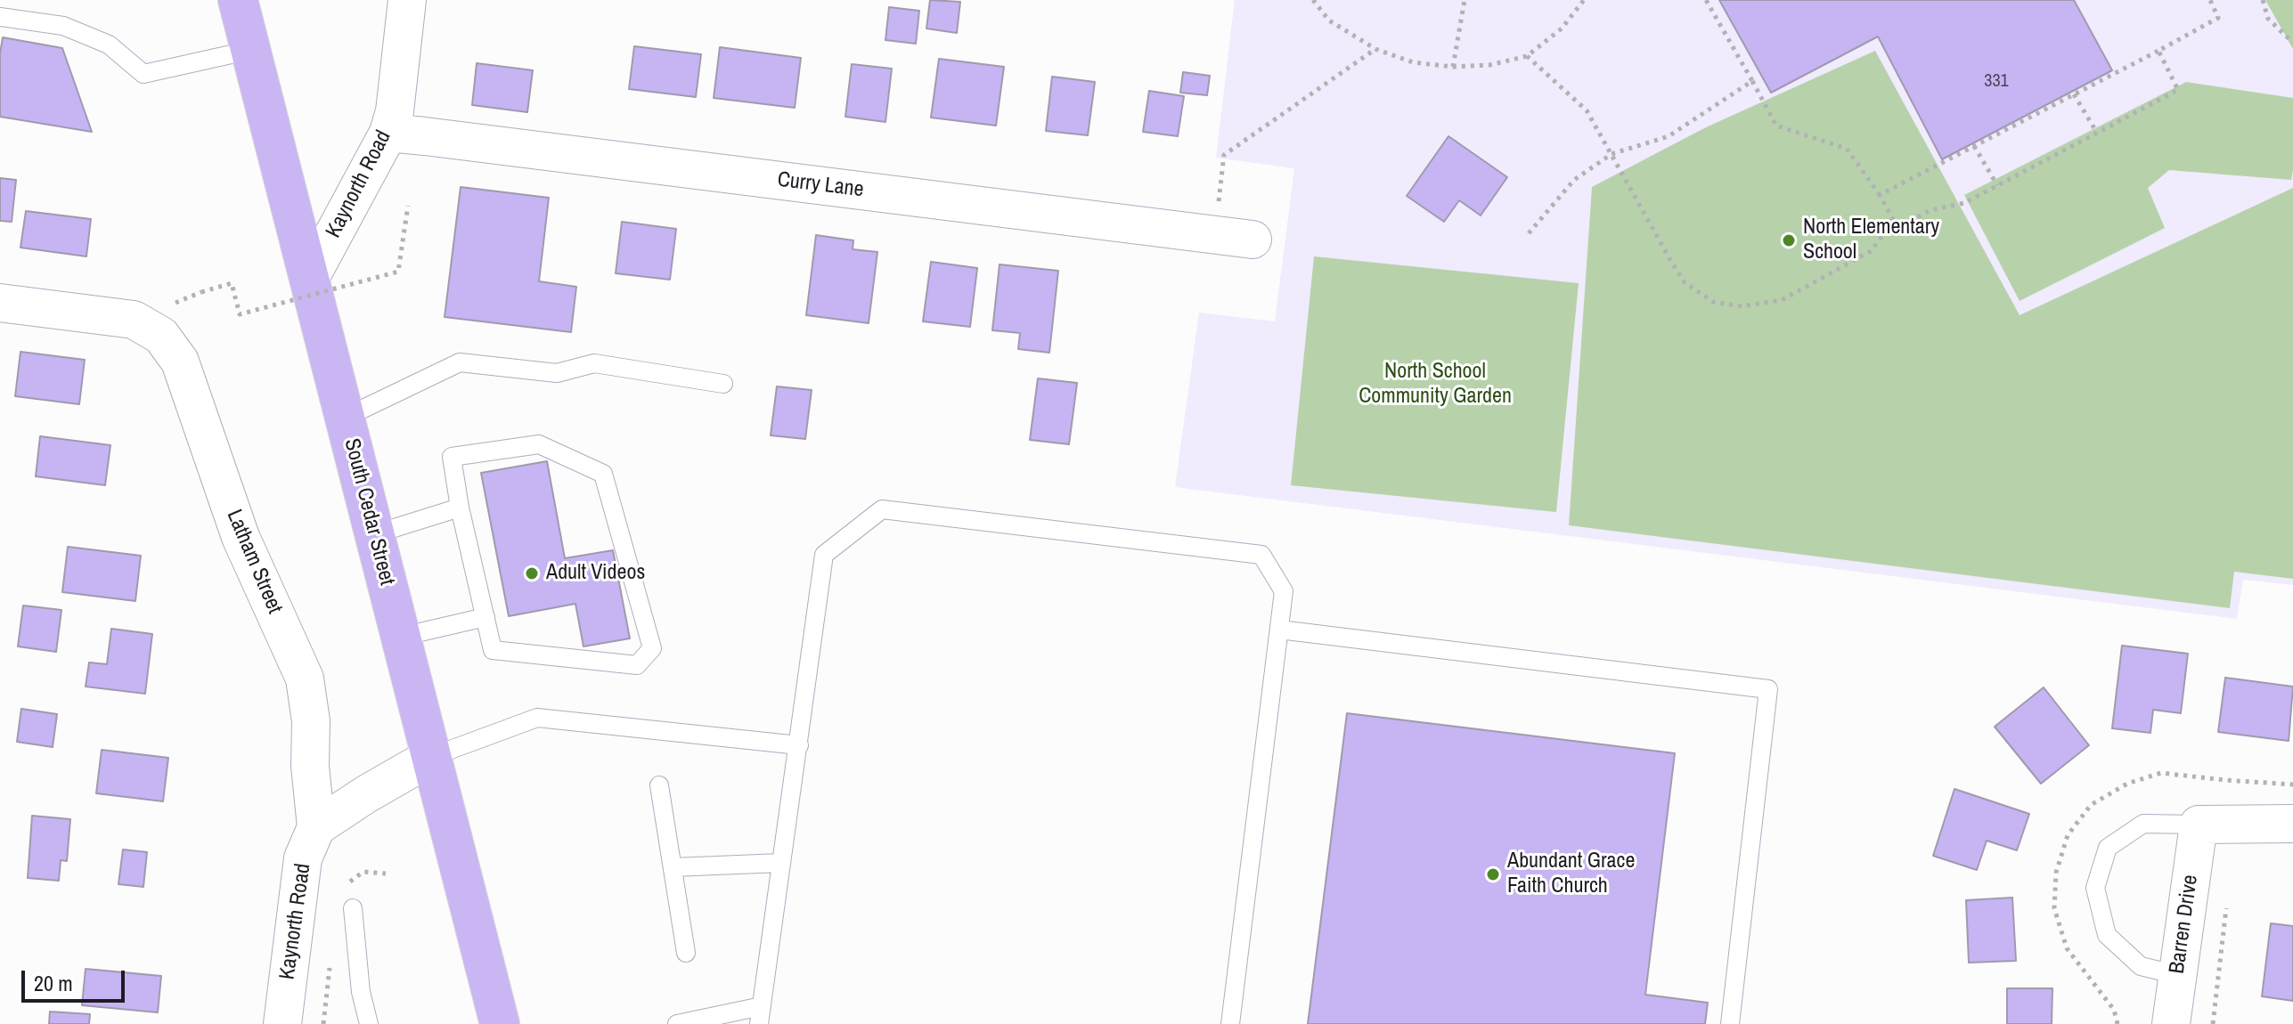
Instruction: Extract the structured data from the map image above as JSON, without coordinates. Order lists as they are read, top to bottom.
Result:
{
  "streets": {
    "main road": ["South Cedar Street"],
    "street": [
      "Kaynorth Road",
      "Curry Lane",
      "Latham Street",
      "Barren Drive"
    ]
  },
  "crossings": [
    ["Kaynorth Road", "Curry Lane"],
    ["Kaynorth Road", "South Cedar Street"],
    ["Kaynorth Road", "Latham Street"]
  ],
  "parks": ["North School Community Garden"],
  "places": ["North Elementary School", "Adult Videos", "Abundant Grace Faith Church"],
  "house_numbers": ["331"],
  "scale_bar": "20 m"
}
